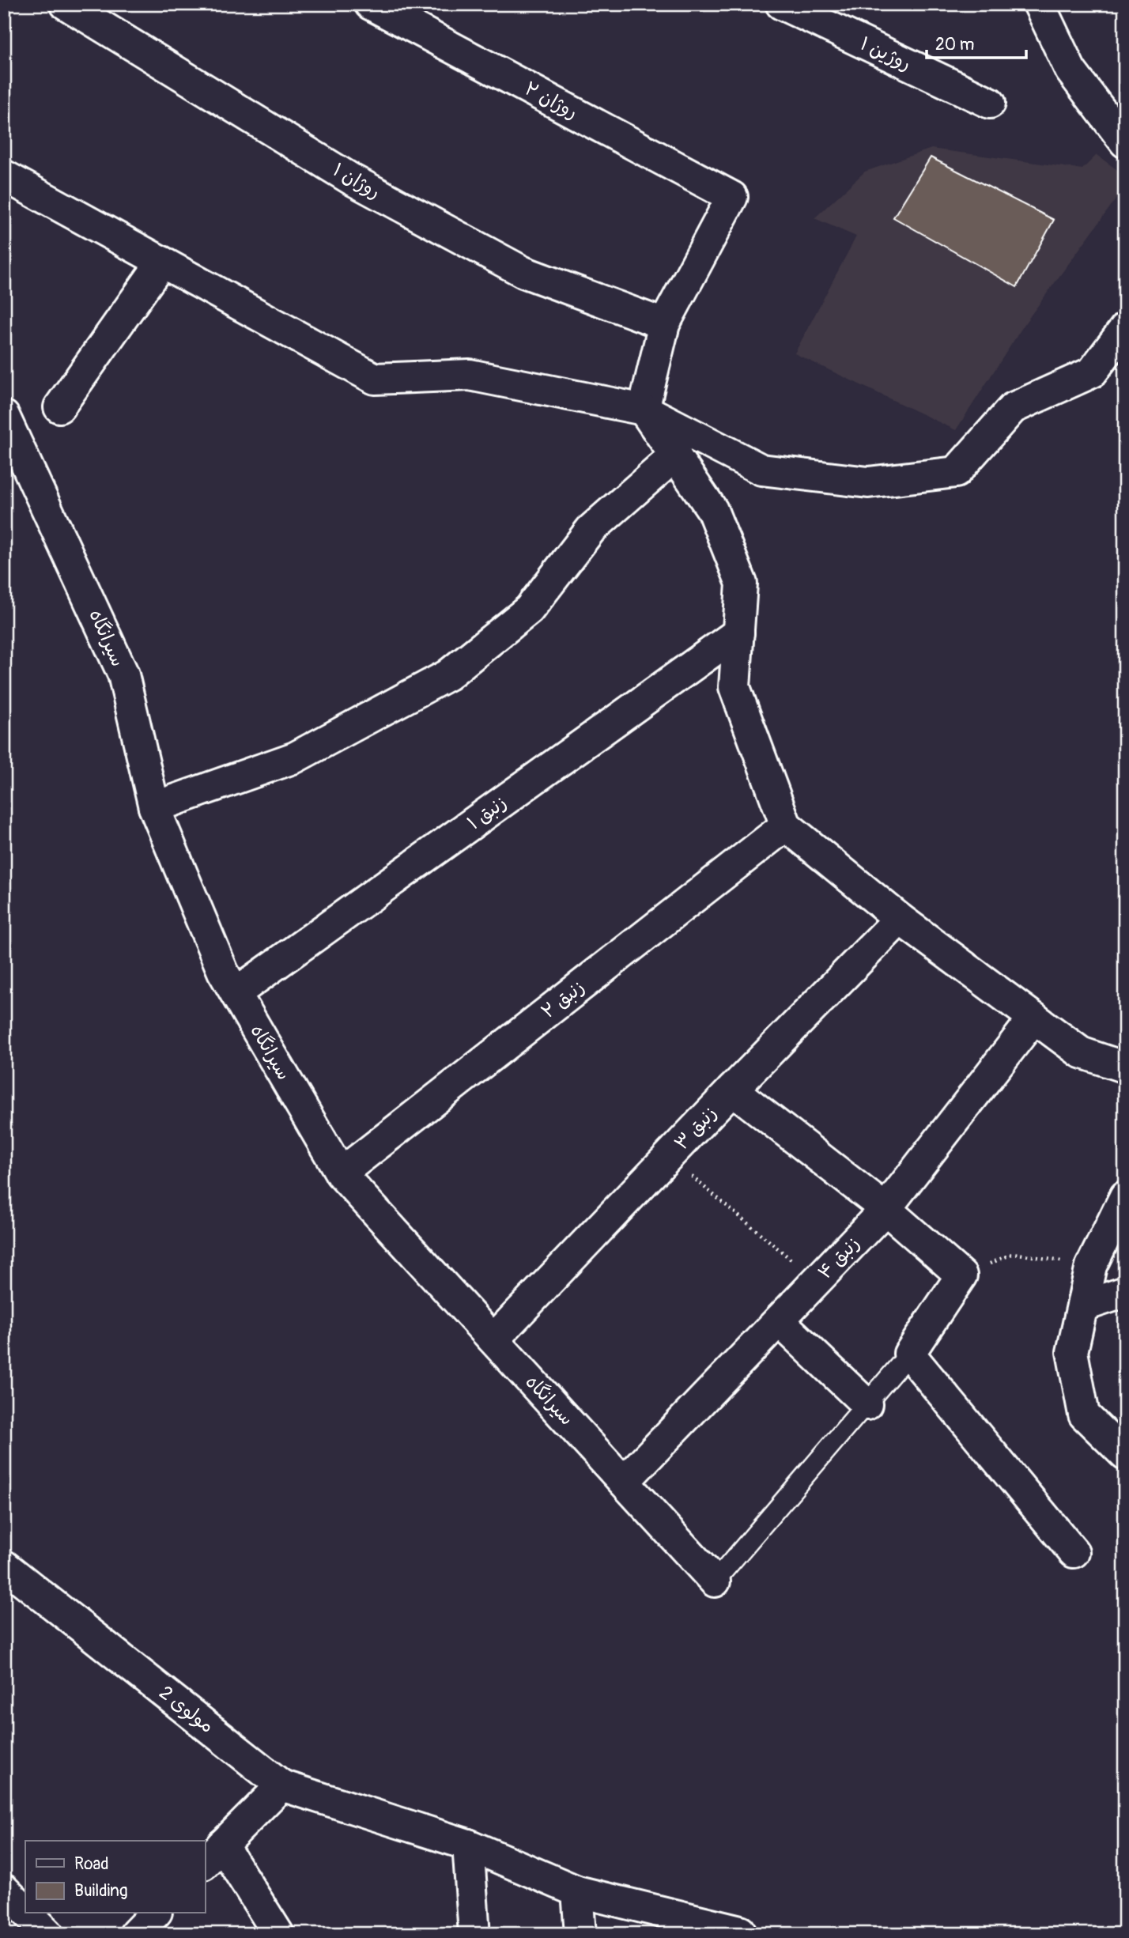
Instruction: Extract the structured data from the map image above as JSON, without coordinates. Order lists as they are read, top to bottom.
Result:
{
  "streets": {
    "street": [
      "روژین ۱",
      "روژان ۲",
      "روژان ۱",
      "سیرانگاه",
      "زنبق ۱",
      "زنبق ۲",
      "زنبق ۳",
      "زنبق ۴",
      "مولوی 2"
    ]
  },
  "crossings": [
    ["روژان ۲", "روژان ۱"],
    ["سیرانگاه", "زنبق ۱"],
    ["سیرانگاه", "زنبق ۲"],
    ["سیرانگاه", "زنبق ۳"],
    ["سیرانگاه", "زنبق ۴"]
  ],
  "legend": ["Road", "Building"],
  "scale_bar": "20 m"
}
